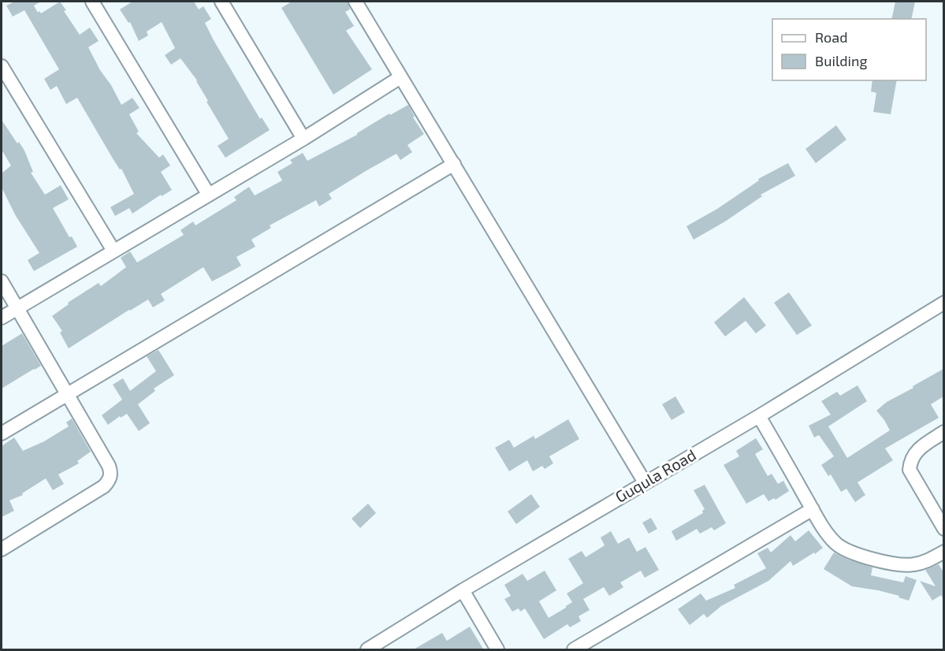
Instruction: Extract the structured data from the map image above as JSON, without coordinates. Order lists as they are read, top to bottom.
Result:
{
  "streets": {
    "street": ["Guqula Road"]
  },
  "legend": ["Road", "Building"]
}
